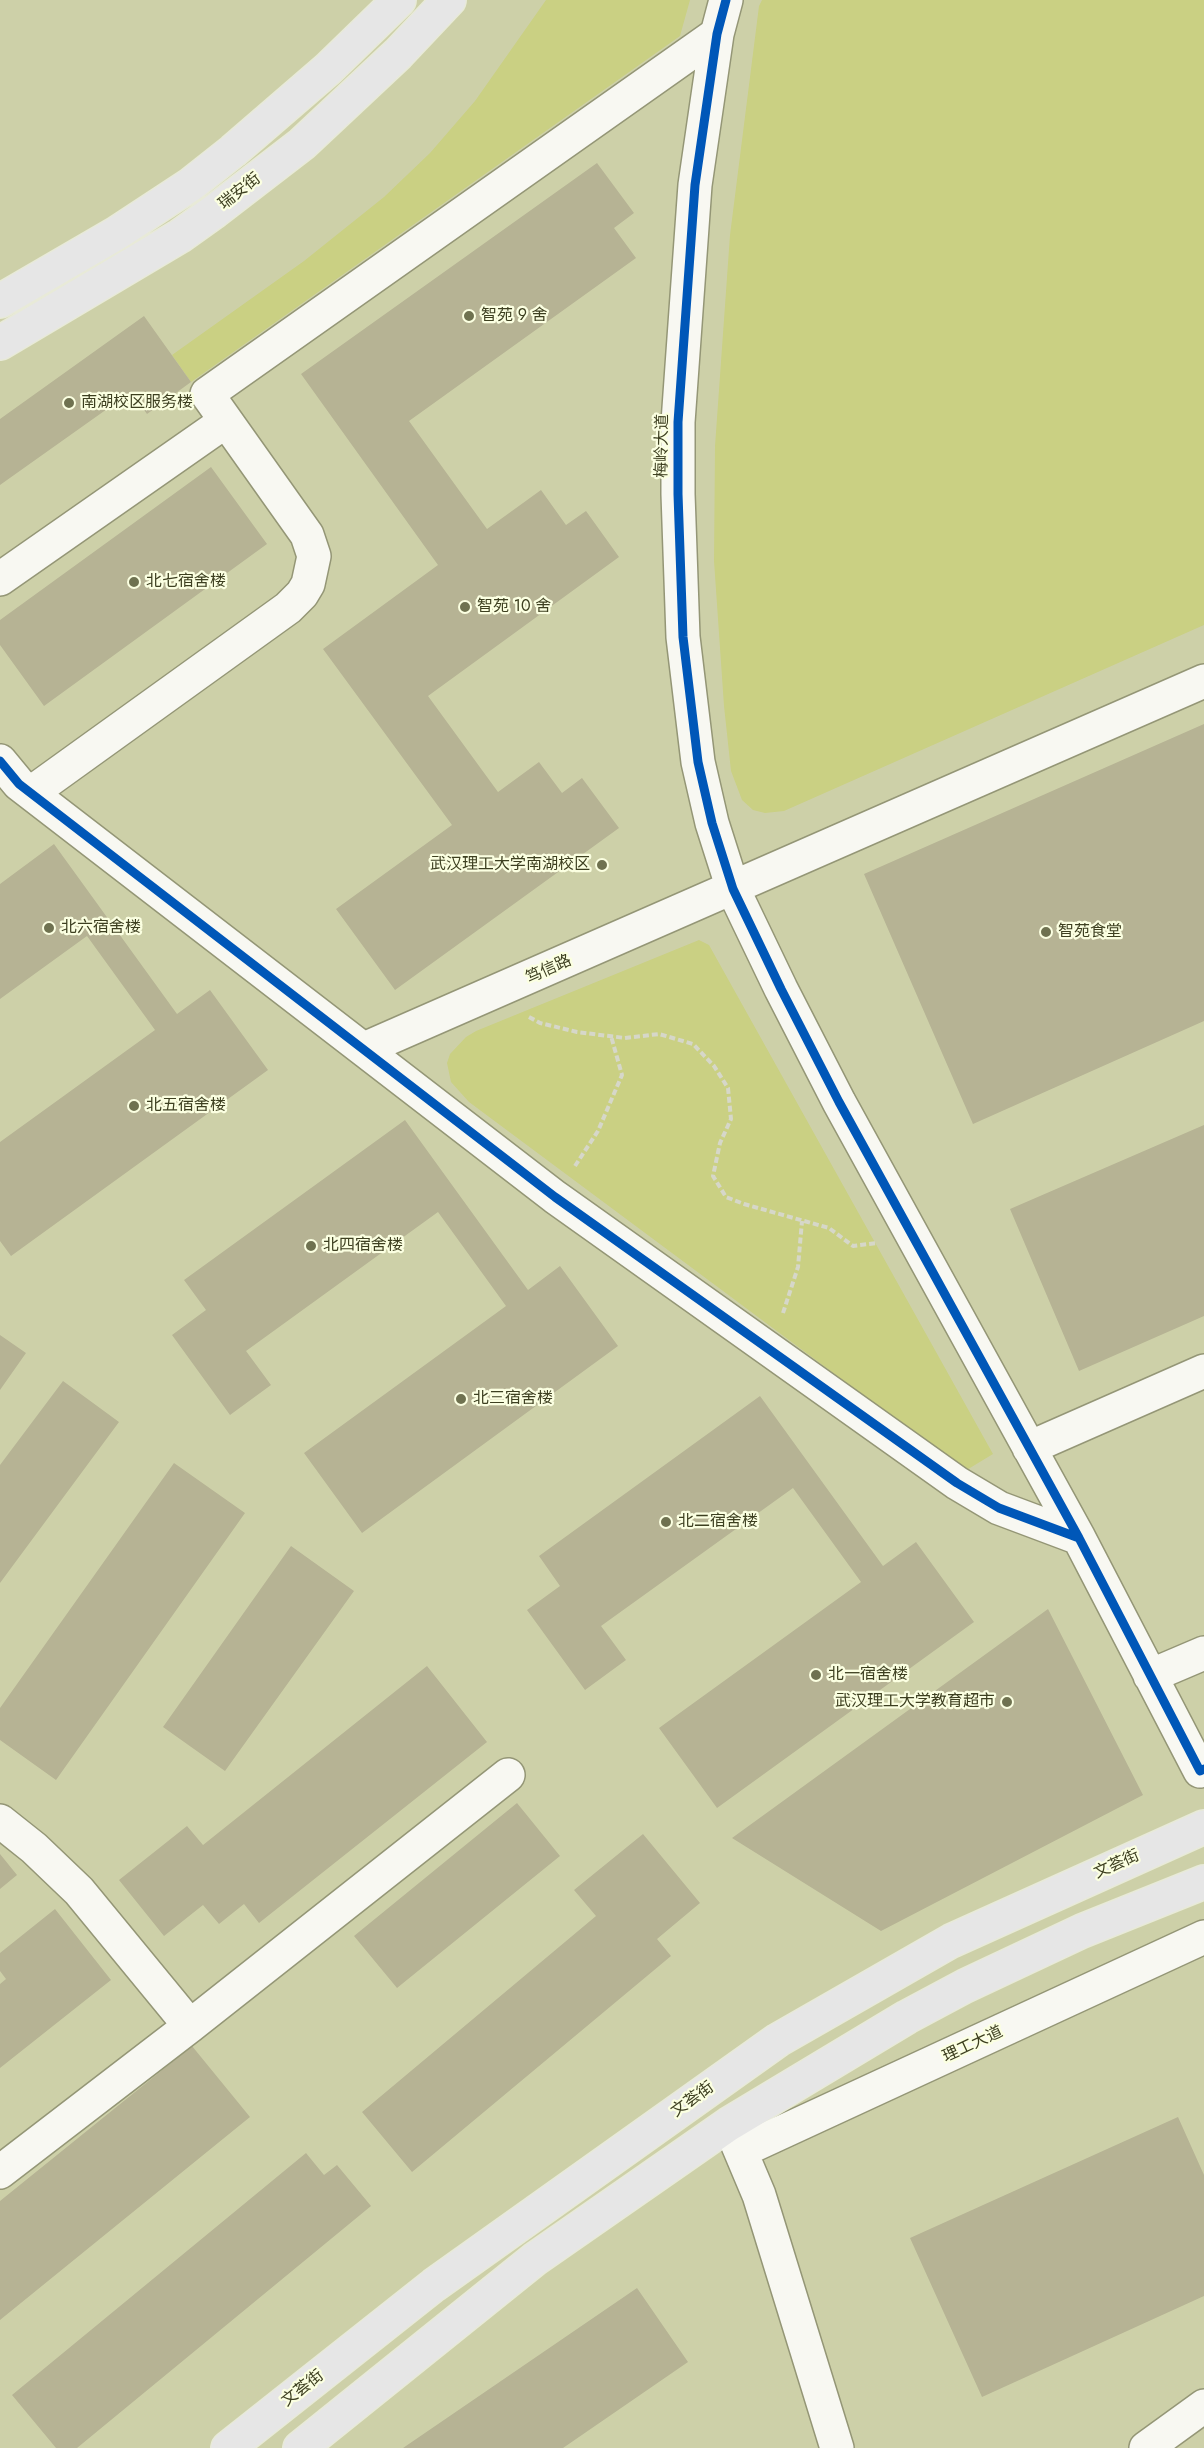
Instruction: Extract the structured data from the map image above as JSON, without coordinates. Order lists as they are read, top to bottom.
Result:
{
  "streets": {
    "main road": ["瑞安街", "文荟街"],
    "street": ["梅岭大道", "笃信路", "理工大道"]
  },
  "crossings": [
    ["梅岭大道", "笃信路"]
  ],
  "places": [
    "智苑 9 舍",
    "南湖校区服务楼",
    "北七宿舍楼",
    "智苑 10 舍",
    "武汉理工大学南湖校区",
    "北六宿舍楼",
    "智苑食堂",
    "北五宿舍楼",
    "北四宿舍楼",
    "北三宿舍楼",
    "北二宿舍楼",
    "北一宿舍楼",
    "武汉理工大学教育超市"
  ]
}
